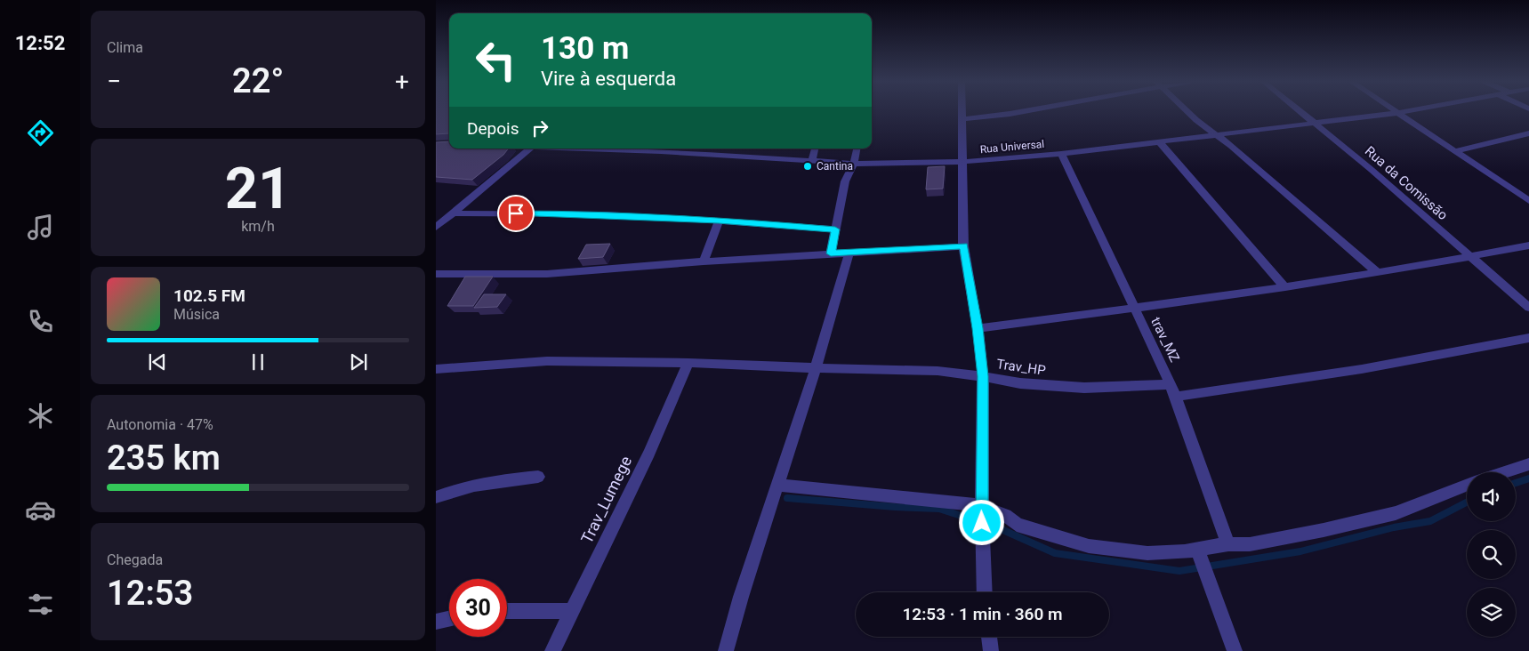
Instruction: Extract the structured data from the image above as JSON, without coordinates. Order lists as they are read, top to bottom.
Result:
{
  "streets": {
    "street": [
      "Rua Universal",
      "Rua da Comissão",
      "trav_MZ",
      "Trav_HP",
      "Trav_Lumege"
    ]
  },
  "crossings": [
    ["Rua Universal", "Rua da Comissão"],
    ["Rua Universal", "trav_MZ"],
    ["trav_MZ", "Trav_HP"],
    ["Trav_HP", "Trav_Lumege"]
  ],
  "places": ["Cantina"],
  "page": {
    "tabs": "12:52",
    "tile": [
      "Clima",
      ["21", "km/h"],
      ["Autonomia · 47%", "235 km"],
      ["Chegada", "12:53"]
    ],
    "turn": ["130 m", "Vire à esquerda"],
    "heat": ["−", "22°", "+"],
    "then": "Depois",
    "song": ["102.5 FM", "Música"],
    "limit": "30",
    "trip": "12:53 · 1 min · 360 m"
  }
}
